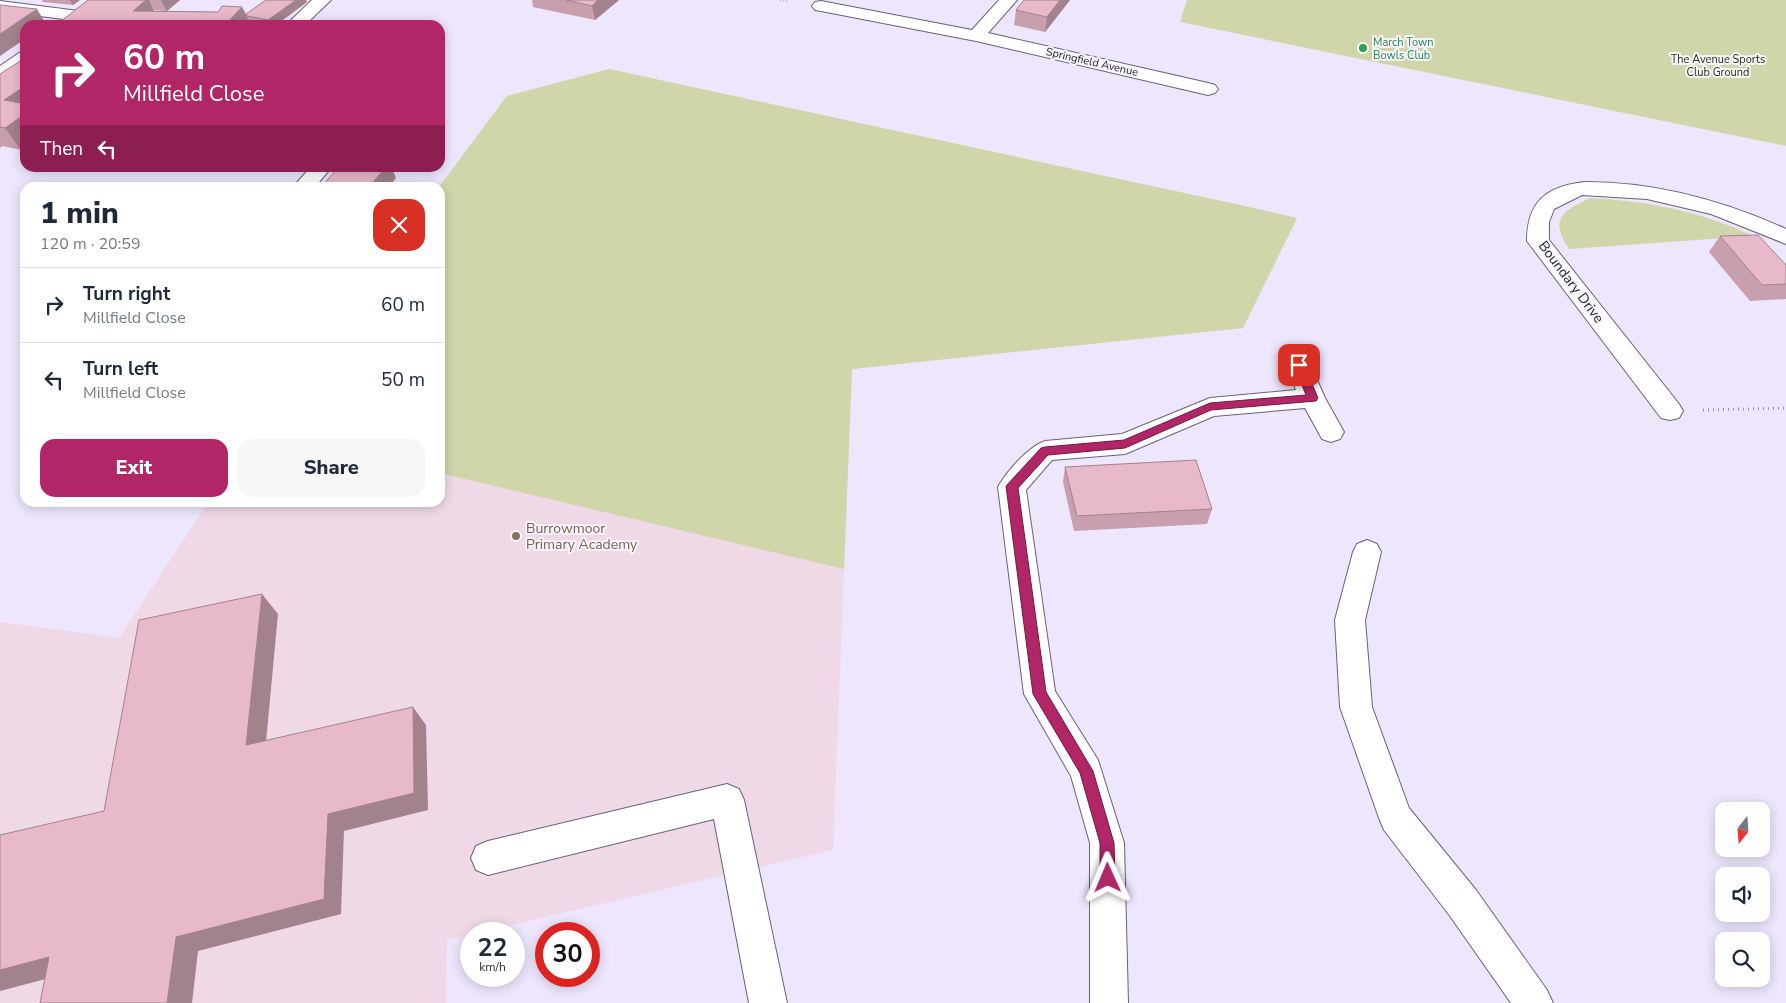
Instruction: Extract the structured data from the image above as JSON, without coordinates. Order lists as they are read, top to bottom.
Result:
{
  "streets": {
    "street": ["Springfield Avenue", "Boundary Drive"]
  },
  "parks": ["The Avenue Sports Club Ground"],
  "places": ["March Town Bowls Club", "Burrowmoor Primary Academy"],
  "north": "bottom",
  "page": {
    "turn": ["60 m", "Millfield Close"],
    "then": "Then",
    "heading": ["1 min", "120 m · 20:59"],
    "list": [
      {
        "name": "Turn right",
        "note": "Millfield Close",
        "value": "60 m"
      },
      {
        "name": "Turn left",
        "note": "Millfield Close",
        "value": "50 m"
      }
    ],
    "buttons": ["Exit", "Share"],
    "speed": "22 km/h",
    "limit": "30"
  }
}
